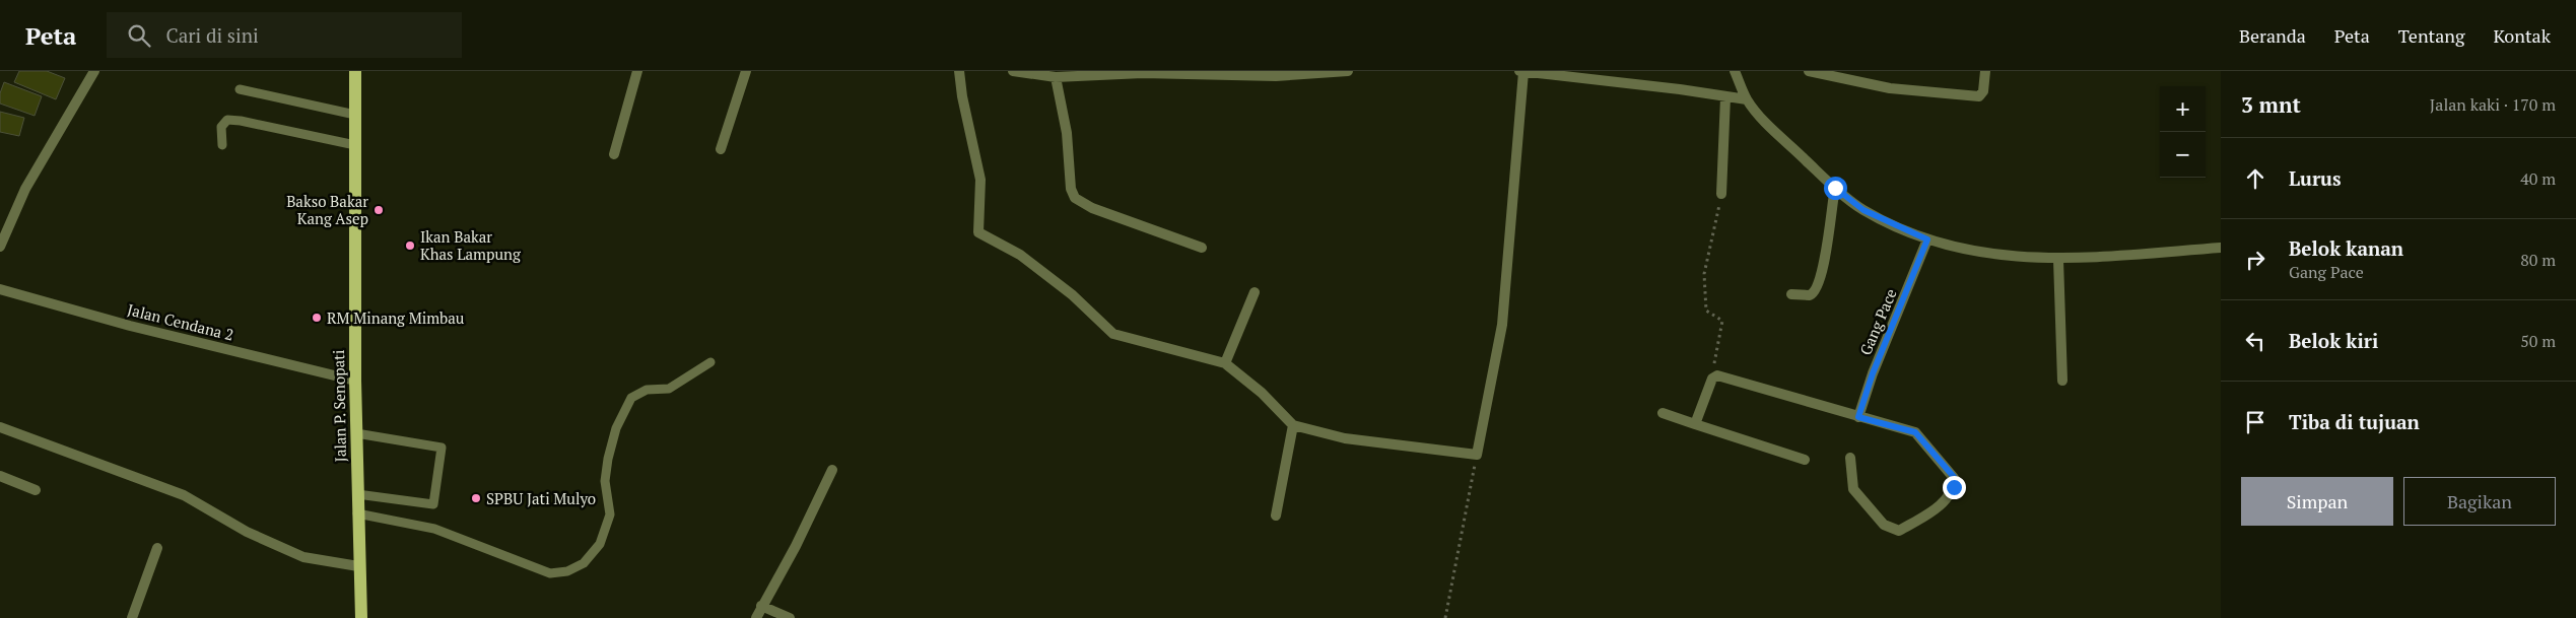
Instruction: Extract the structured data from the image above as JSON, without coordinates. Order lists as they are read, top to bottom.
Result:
{
  "streets": {
    "main road": ["Jalan P. Senopati"],
    "street": ["Jalan Cendana 2", "Gang Pace"]
  },
  "crossings": [
    ["Jalan Cendana 2", "Jalan P. Senopati"]
  ],
  "places": [
    "Bakso Bakar Kang Asep",
    "Ikan Bakar Khas Lampung",
    "RM Minang Mimbau",
    "SPBU Jati Mulyo"
  ],
  "page": {
    "header": "Peta",
    "search": "Cari di sini",
    "nav": [
      "Beranda",
      "Peta",
      "Tentang",
      "Kontak"
    ],
    "heading": ["3 mnt", "Jalan kaki · 170 m"],
    "map_buttons": ["+", "−"],
    "list": [
      ["Lurus", "40 m"],
      ["Belok kanan", "Gang Pace", "80 m"],
      ["Belok kiri", "50 m"],
      "Tiba di tujuan"
    ],
    "buttons": ["Simpan", "Bagikan"]
  }
}
